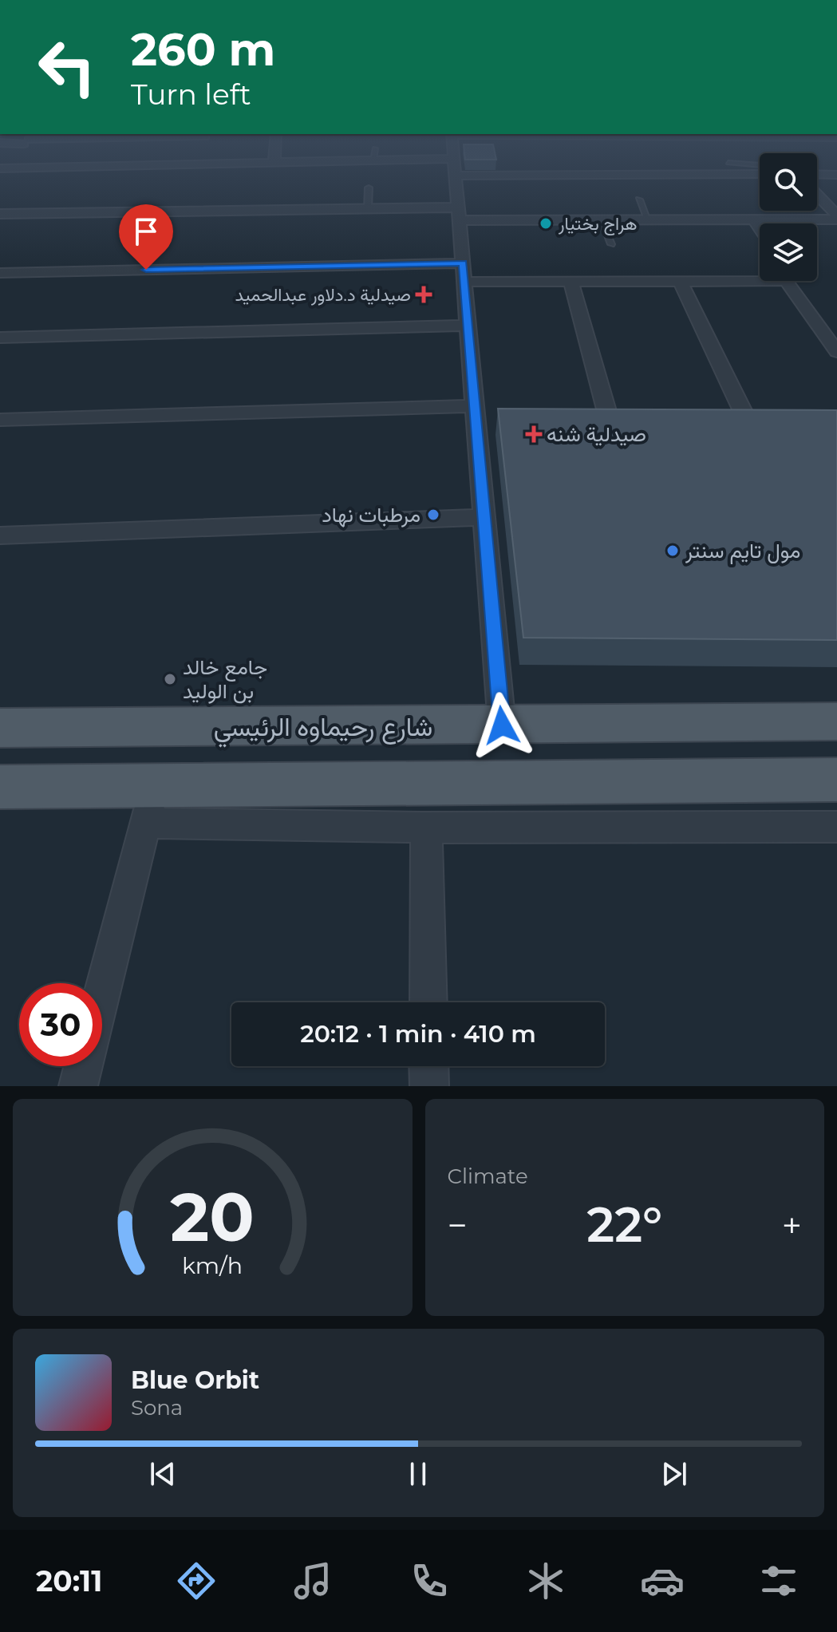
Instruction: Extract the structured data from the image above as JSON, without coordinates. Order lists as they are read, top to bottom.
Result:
{
  "streets": {
    "main road": ["شارع رحيماوه الرئيسي"]
  },
  "places": {
    "other": [
      "هراج بختيار",
      "مرطبات نهاد",
      "مول تايم سنتر",
      "جامع خالد بن الوليد"
    ],
    "health": ["صيدلية د.دلاور عبدالحميد", "صيدلية شنه"]
  },
  "page": {
    "turn": ["260 m", "Turn left"],
    "limit": "30",
    "trip": "20:12 · 1 min · 410 m",
    "tile": "Climate",
    "heat": ["−", "22°", "+"],
    "song": ["Blue Orbit", "Sona"],
    "tabs": "20:11",
    "gauge": ["20", "km/h"]
  }
}
